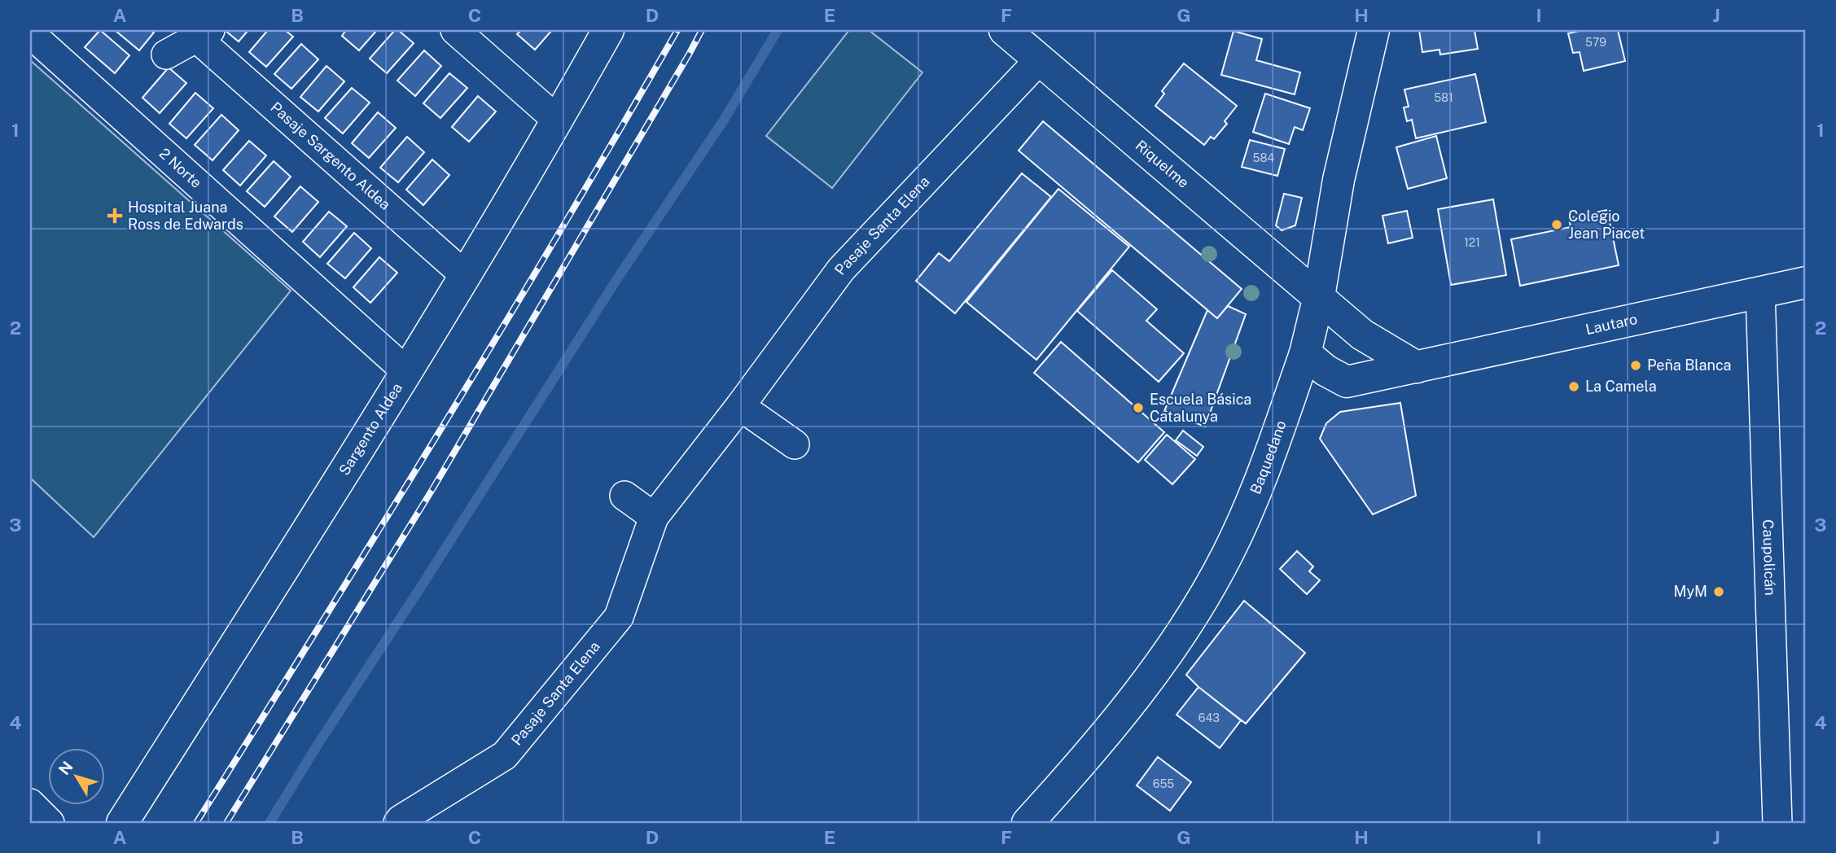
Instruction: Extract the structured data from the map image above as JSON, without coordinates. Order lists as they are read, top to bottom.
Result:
{
  "streets": {
    "main road": [
      "Riquelme",
      "Lautaro",
      "Sargento Aldea",
      "Baquedano"
    ],
    "street": [
      "Pasaje Sargento Aldea",
      "2 Norte",
      "Pasaje Santa Elena",
      "Caupolicán"
    ]
  },
  "crossings": [
    ["Pasaje Sargento Aldea", "Sargento Aldea"],
    ["Riquelme", "Pasaje Santa Elena"],
    ["Riquelme", "Baquedano"],
    ["2 Norte", "Sargento Aldea"],
    ["Lautaro", "Baquedano"],
    ["Lautaro", "Caupolicán"]
  ],
  "places": {
    "health": ["Hospital Juana Ross de Edwards"],
    "other": [
      "Colegio Jean Piacet",
      "Peña Blanca",
      "La Camela",
      "Escuela Básica Catalunya",
      "MyM"
    ]
  },
  "house_numbers": [
    "579",
    "581",
    "584",
    "121",
    "643",
    "655"
  ],
  "north": "top left",
  "grid": {
    "columns": [
      "A",
      "B",
      "C",
      "D",
      "E",
      "F",
      "G",
      "H",
      "I",
      "J"
    ],
    "rows": [
      "1",
      "2",
      "3",
      "4"
    ]
  }
}
